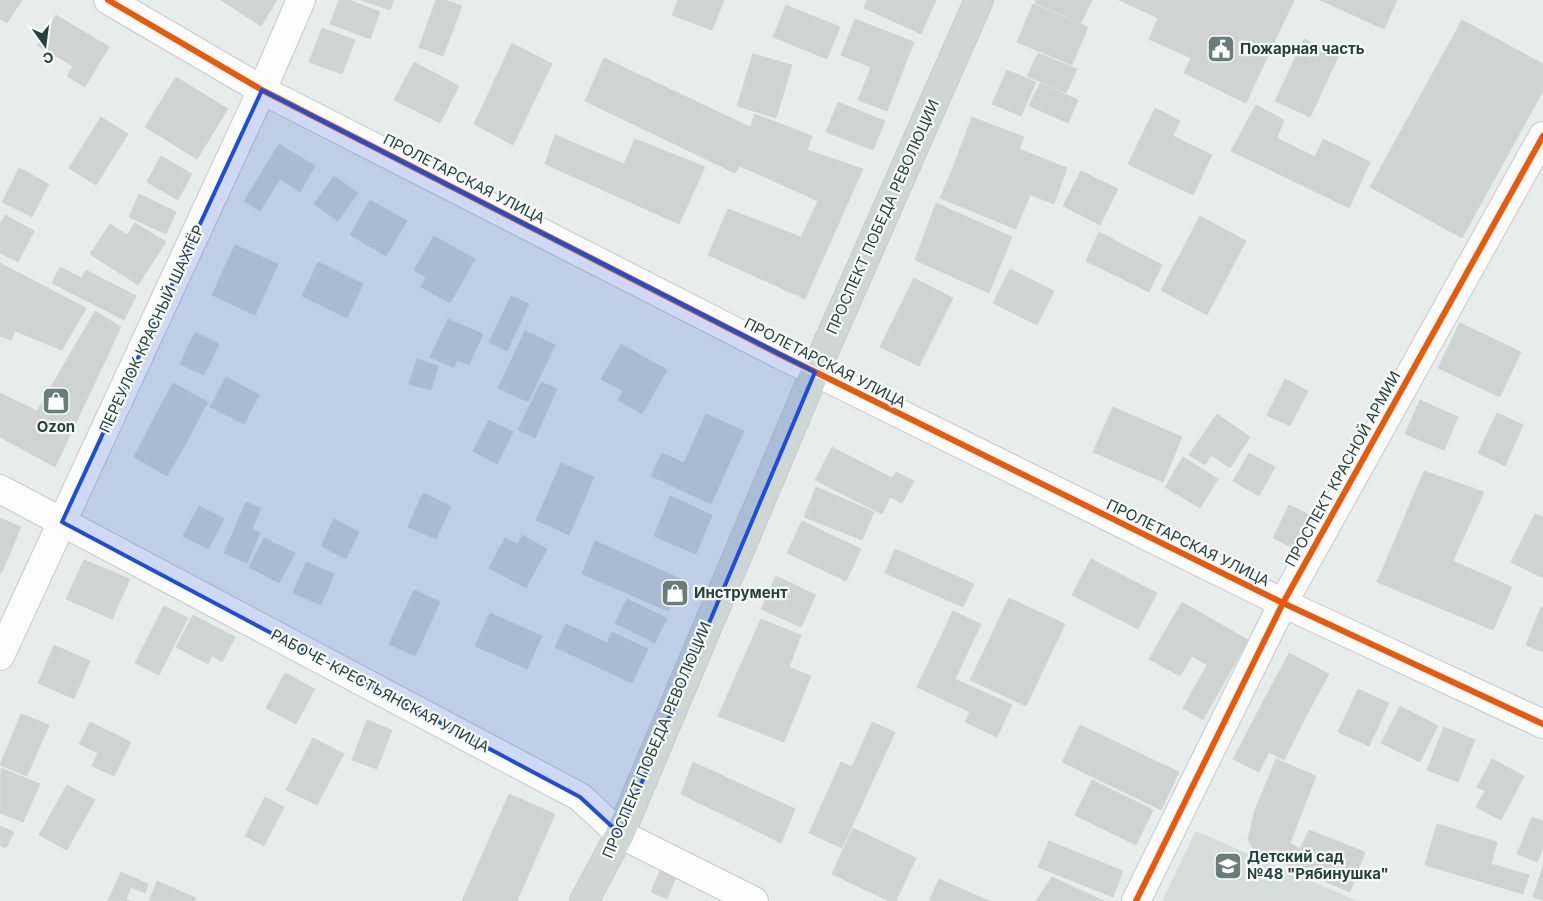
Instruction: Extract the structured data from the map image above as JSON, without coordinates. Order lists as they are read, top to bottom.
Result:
{
  "streets": {
    "main road": ["ПРОСПЕКТ ПОБЕДА РЕВОЛЮЦИИ"],
    "street": [
      "ПРОЛЕТАРСКАЯ УЛИЦА",
      "ПЕРЕУЛОК КРАСНЫЙ ШАХТЁР",
      "ПРОСПЕКТ КРАСНОЙ АРМИИ",
      "РАБОЧЕ-КРЕСТЬЯНСКАЯ УЛИЦА"
    ]
  },
  "crossings": [
    ["ПРОЛЕТАРСКАЯ УЛИЦА", "ПРОСПЕКТ ПОБЕДА РЕВОЛЮЦИИ"],
    ["ПРОЛЕТАРСКАЯ УЛИЦА", "ПЕРЕУЛОК КРАСНЫЙ ШАХТЁР"],
    ["ПРОЛЕТАРСКАЯ УЛИЦА", "ПРОСПЕКТ КРАСНОЙ АРМИИ"],
    ["ПРОСПЕКТ ПОБЕДА РЕВОЛЮЦИИ", "РАБОЧЕ-КРЕСТЬЯНСКАЯ УЛИЦА"],
    ["ПЕРЕУЛОК КРАСНЫЙ ШАХТЁР", "РАБОЧЕ-КРЕСТЬЯНСКАЯ УЛИЦА"]
  ],
  "places": {
    "public building": ["Пожарная часть"],
    "shop": ["Ozon", "Инструмент"],
    "school or university": ["Детский сад №48 \"Рябинушка\""]
  },
  "north": "bottom"
}
